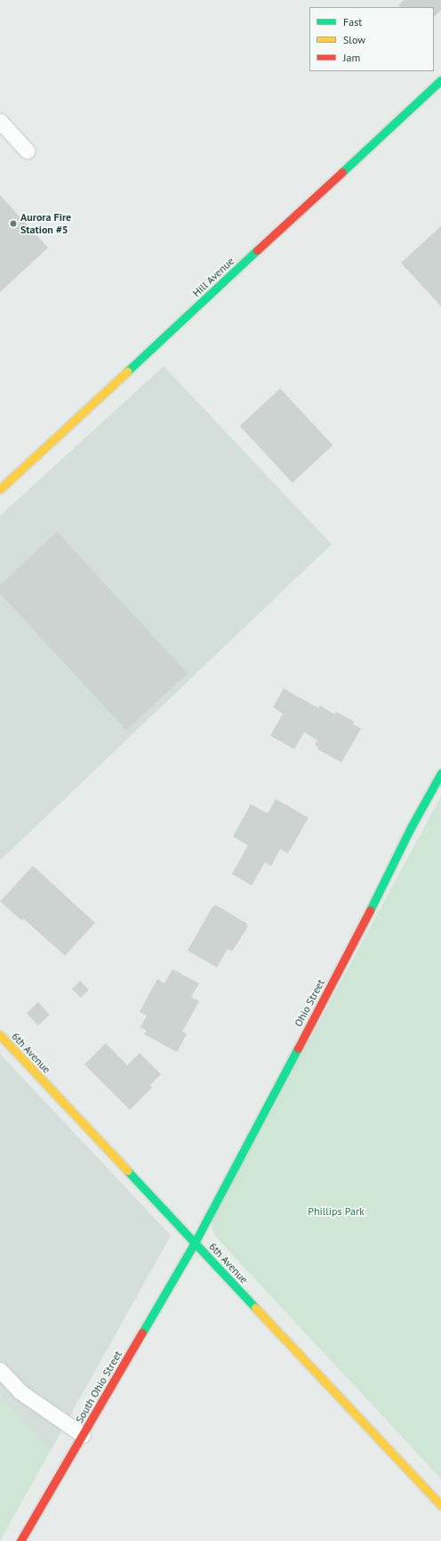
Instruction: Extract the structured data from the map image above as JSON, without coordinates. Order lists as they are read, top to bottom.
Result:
{
  "streets": {
    "street": [
      "Hill Avenue",
      "Ohio Street",
      "6th Avenue",
      "South Ohio Street"
    ]
  },
  "crossings": [
    ["Ohio Street", "6th Avenue"],
    ["Ohio Street", "South Ohio Street"],
    ["6th Avenue", "South Ohio Street"]
  ],
  "parks": ["Phillips Park"],
  "places": ["Aurora Fire Station #5"],
  "legend": ["Fast", "Slow", "Jam"]
}
